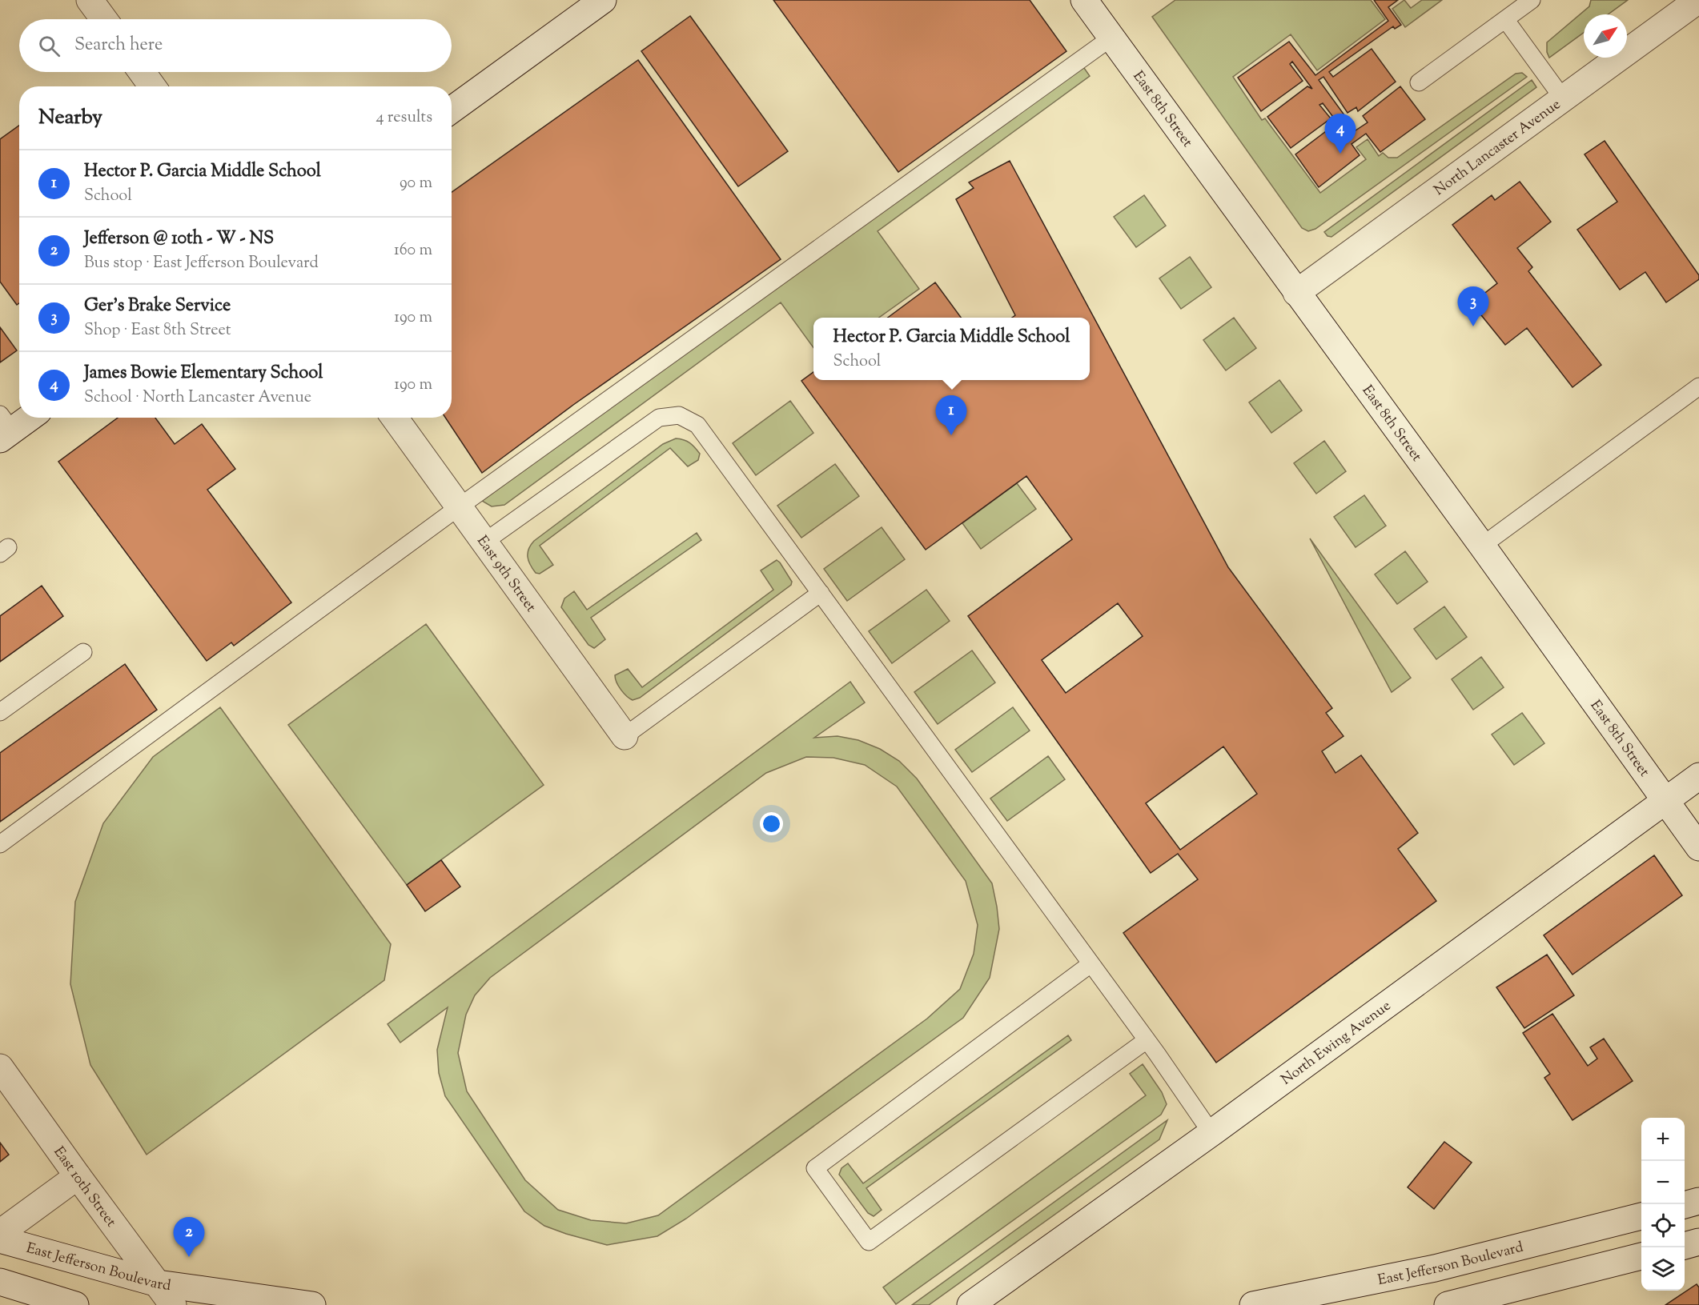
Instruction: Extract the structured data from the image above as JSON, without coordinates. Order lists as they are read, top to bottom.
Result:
{
  "streets": {
    "street": [
      "East 8th Street",
      "North Lancaster Avenue",
      "East 9th Street",
      "North Ewing Avenue",
      "East 10th Street",
      "East Jefferson Boulevard"
    ]
  },
  "crossings": [
    ["East 8th Street", "North Lancaster Avenue"],
    ["East 8th Street", "North Ewing Avenue"],
    ["East 10th Street", "East Jefferson Boulevard"]
  ],
  "north": "top right",
  "page": {
    "search": "Search here",
    "heading": ["Nearby", "4 results"],
    "pins": [
      "4",
      "3",
      "1",
      "2"
    ],
    "list": [
      {
        "mark": "1",
        "name": "Hector P. Garcia Middle School",
        "note": "School",
        "value": "90 m"
      },
      {
        "mark": "2",
        "name": "Jefferson @ 10th - W - NS",
        "note": "Bus stop · East Jefferson Boulevard",
        "value": "160 m"
      },
      {
        "mark": "3",
        "name": "Ger's Brake Service",
        "note": "Shop · East 8th Street",
        "value": "190 m"
      },
      {
        "mark": "4",
        "name": "James Bowie Elementary School",
        "note": "School · North Lancaster Avenue",
        "value": "190 m"
      }
    ],
    "popup": ["Hector P. Garcia Middle School", "School"],
    "map_buttons": ["+", "−"]
  }
}
